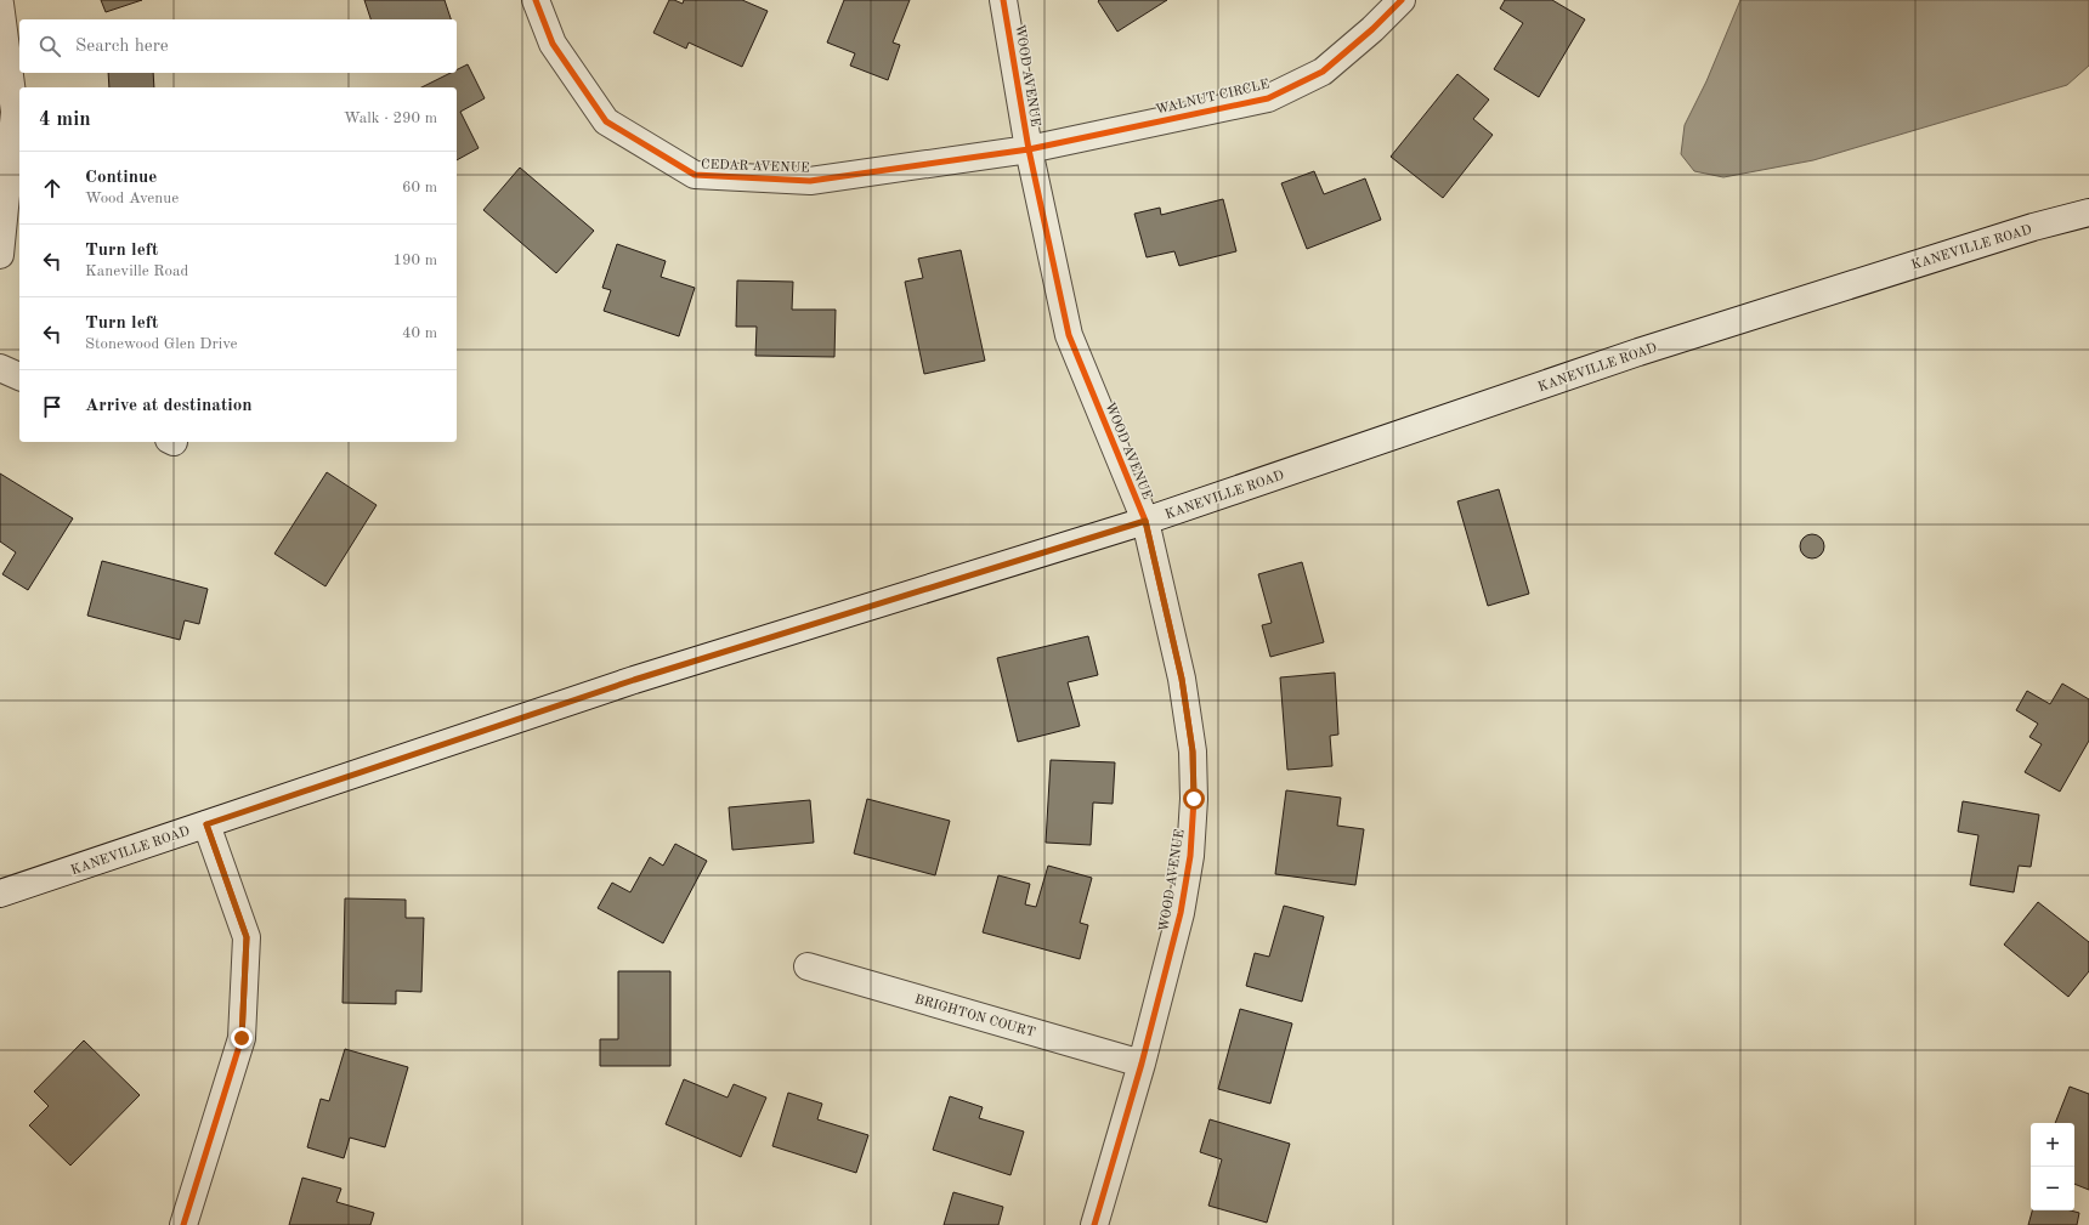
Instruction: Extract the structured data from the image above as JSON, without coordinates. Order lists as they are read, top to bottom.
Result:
{
  "streets": {
    "street": [
      "WOOD AVENUE",
      "WALNUT CIRCLE",
      "CEDAR AVENUE",
      "KANEVILLE ROAD",
      "BRIGHTON COURT"
    ]
  },
  "crossings": [
    ["WOOD AVENUE", "WALNUT CIRCLE"],
    ["WOOD AVENUE", "CEDAR AVENUE"],
    ["WOOD AVENUE", "KANEVILLE ROAD"],
    ["WOOD AVENUE", "BRIGHTON COURT"],
    ["WALNUT CIRCLE", "CEDAR AVENUE"]
  ],
  "page": {
    "search": "Search here",
    "heading": ["4 min", "Walk · 290 m"],
    "list": [
      ["Continue", "Wood Avenue", "60 m"],
      ["Turn left", "Kaneville Road", "190 m"],
      ["Turn left", "Stonewood Glen Drive", "40 m"],
      "Arrive at destination"
    ],
    "map_buttons": ["+", "−"]
  }
}
